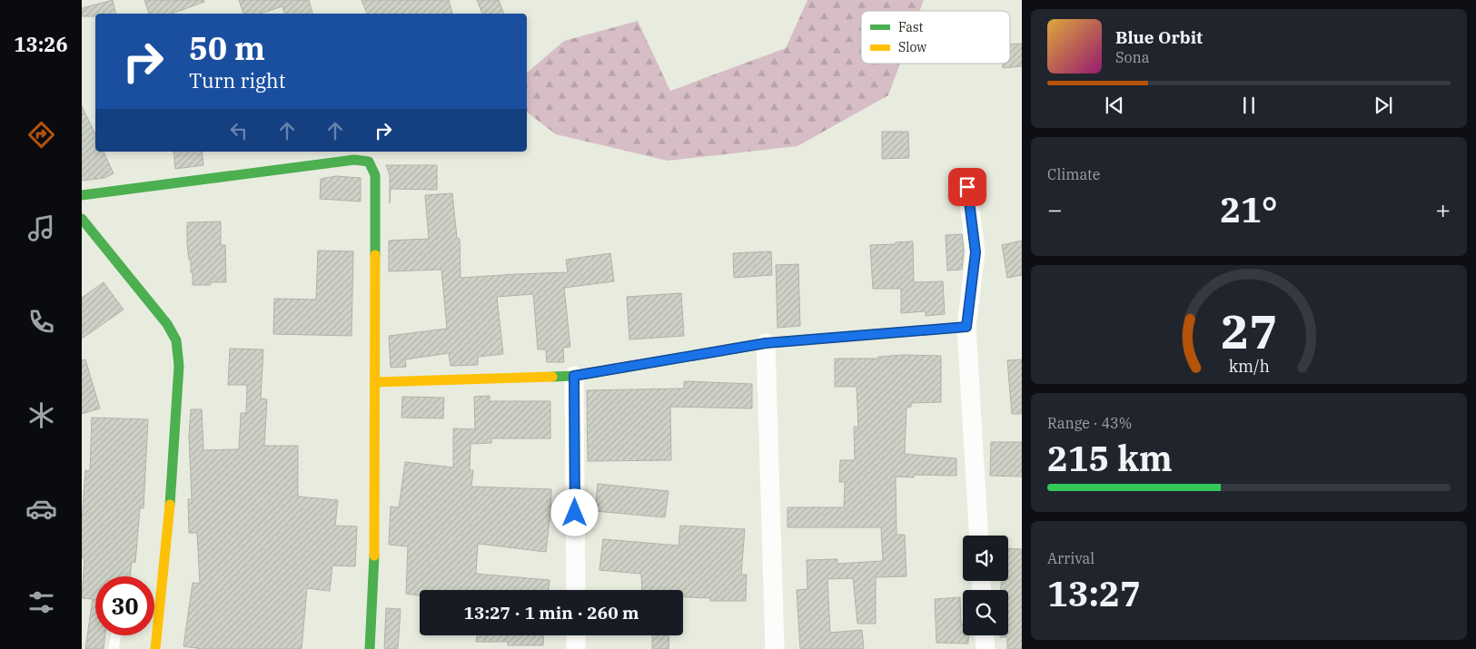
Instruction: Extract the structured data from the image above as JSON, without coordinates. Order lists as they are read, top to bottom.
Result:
{
  "legend": ["Fast", "Slow"],
  "page": {
    "tabs": "13:26",
    "turn": ["50 m", "Turn right"],
    "song": ["Blue Orbit", "Sona"],
    "tile": [
      "Climate",
      ["Range · 43%", "215 km"],
      ["Arrival", "13:27"]
    ],
    "heat": ["−", "21°", "+"],
    "limit": "30",
    "trip": "13:27 · 1 min · 260 m",
    "gauge": ["27", "km/h"]
  }
}
